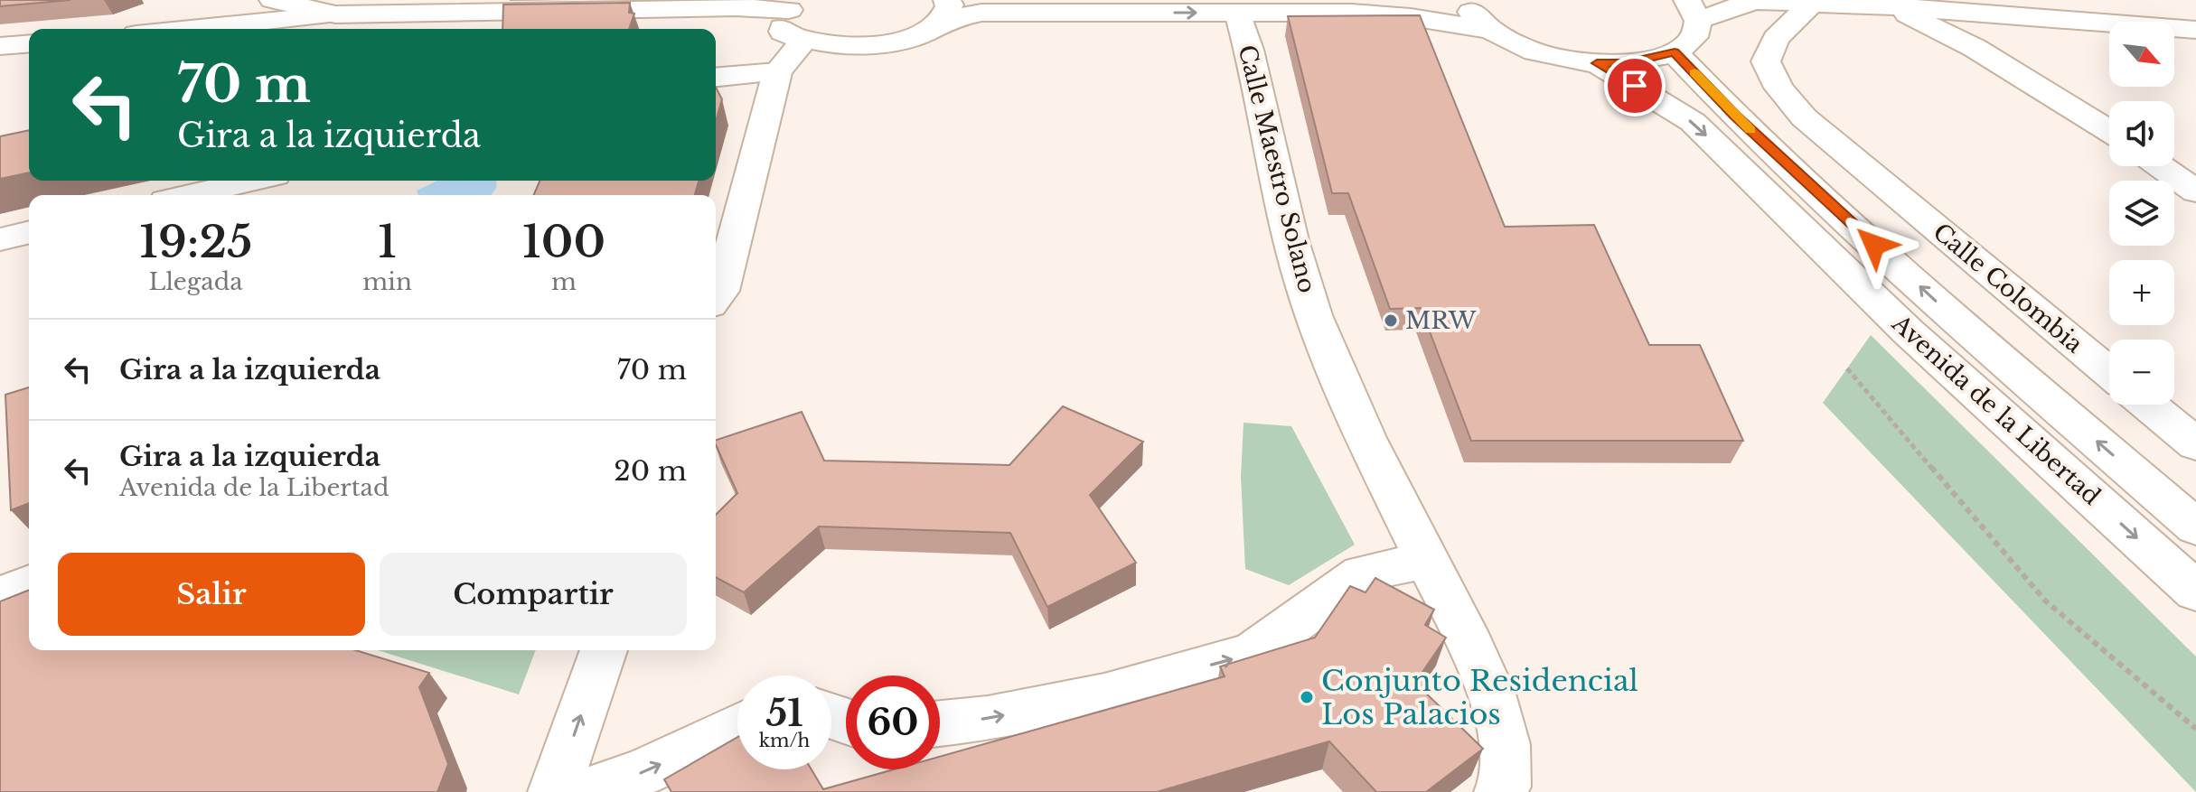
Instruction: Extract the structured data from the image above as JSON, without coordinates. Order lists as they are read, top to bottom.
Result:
{
  "streets": {
    "main road": ["Calle Maestro Solano", "Calle Colombia", "Avenida de la Libertad"]
  },
  "places": ["MRW", "Conjunto Residencial Los Palacios"],
  "north": "bottom right",
  "page": {
    "map_buttons": ["+", "−"],
    "turn": ["70 m", "Gira a la izquierda"],
    "eta": [
      "19:25",
      "Llegada",
      "1",
      "min",
      "100",
      "m"
    ],
    "list": [
      {
        "name": "Gira a la izquierda",
        "value": "70 m"
      },
      {
        "name": "Gira a la izquierda",
        "note": "Avenida de la Libertad",
        "value": "20 m"
      }
    ],
    "buttons": ["Salir", "Compartir"],
    "speed": "51 km/h",
    "limit": "60"
  }
}
